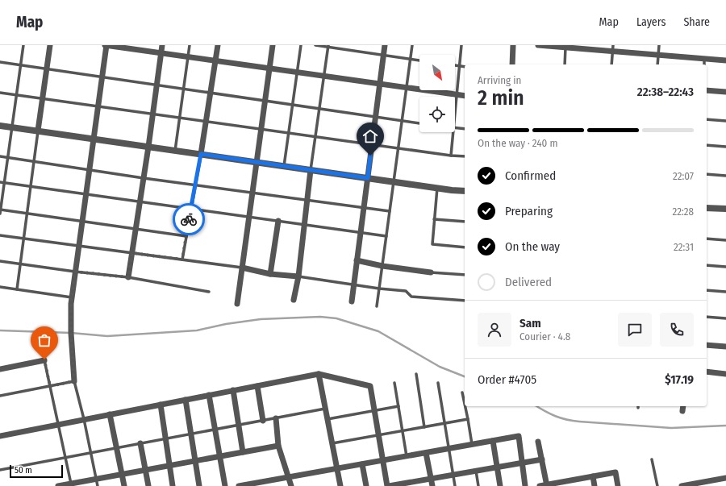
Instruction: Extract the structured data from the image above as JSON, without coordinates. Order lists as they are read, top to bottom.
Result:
{
  "scale_bar": "50 m",
  "north": "bottom right",
  "page": {
    "header": "Map",
    "nav": ["Map", "Layers", "Share"],
    "heading": ["2 min", "Arriving in", "22:38–22:43"],
    "panel": [
      "Sam",
      "Courier · 4.8",
      "Order #4705",
      "$17.19"
    ],
    "bar": "On the way · 240 m",
    "list": [
      ["Confirmed", "22:07"],
      ["Preparing", "22:28"],
      ["On the way", "22:31"],
      "Delivered"
    ],
    "scale": "50 m"
  }
}
